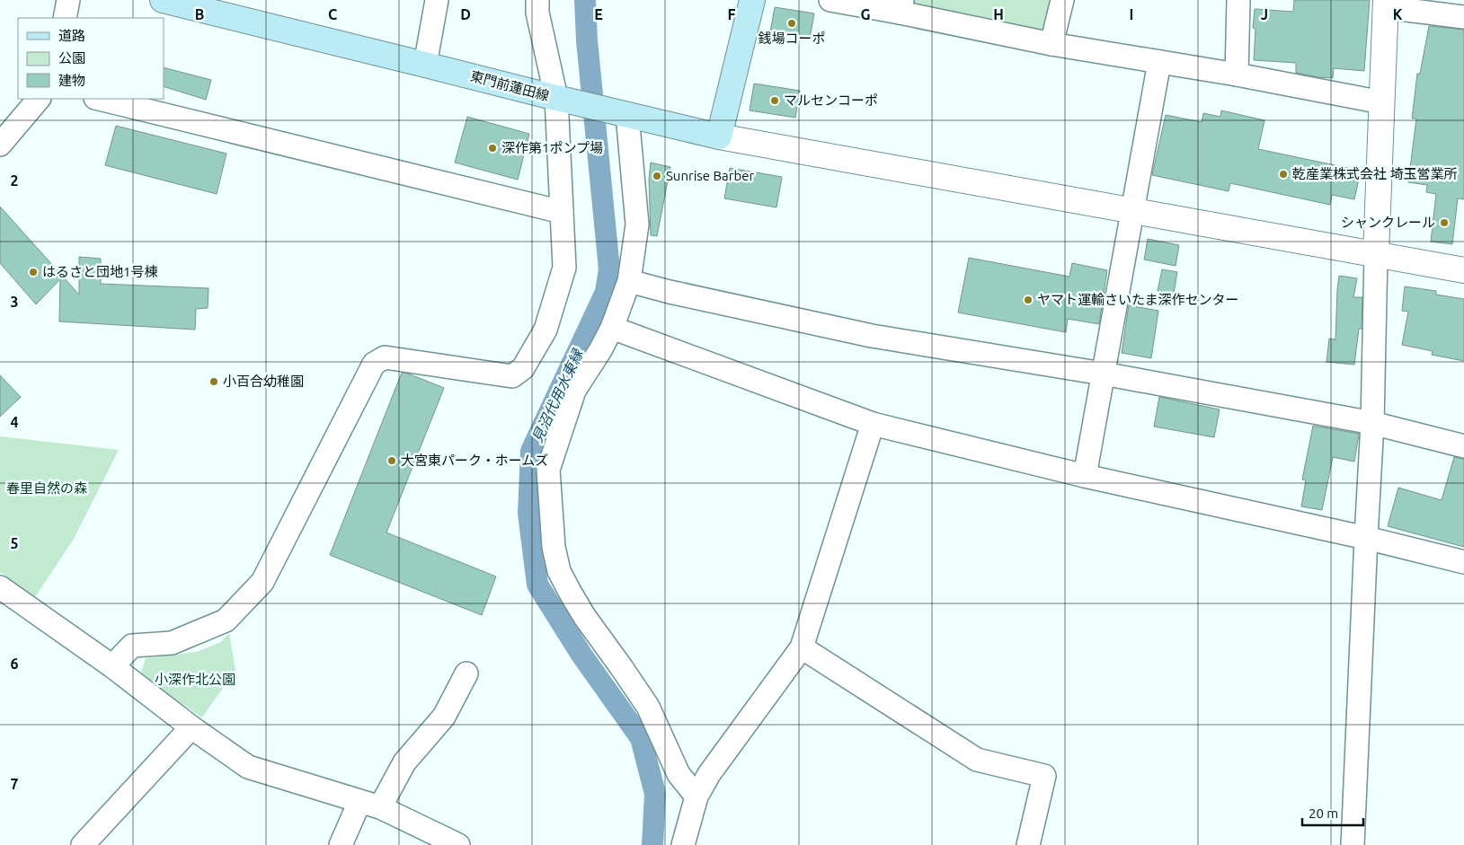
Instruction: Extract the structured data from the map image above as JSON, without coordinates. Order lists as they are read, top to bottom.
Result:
{
  "streets": {
    "main road": ["東門前蓮田線"]
  },
  "water": ["見沼代用水東縁"],
  "parks": ["春里自然の森", "小深作北公園"],
  "places": [
    "銭場コーポ",
    "マルセンコーポ",
    "深作第1ポンプ場",
    "乾産業株式会社 埼玉営業所",
    "Sunrise Barber",
    "シャンクレール",
    "はるさと団地1号棟",
    "ヤマト運輸さいたま深作センター",
    "小百合幼稚園",
    "大宮東パーク・ホームズ"
  ],
  "legend": ["道路", "公園", "建物"],
  "scale_bar": "20 m",
  "grid": {
    "columns": [
      "B",
      "C",
      "D",
      "E",
      "F",
      "G",
      "H",
      "I",
      "J",
      "K"
    ],
    "rows": [
      "2",
      "3",
      "4",
      "5",
      "6",
      "7"
    ]
  }
}
